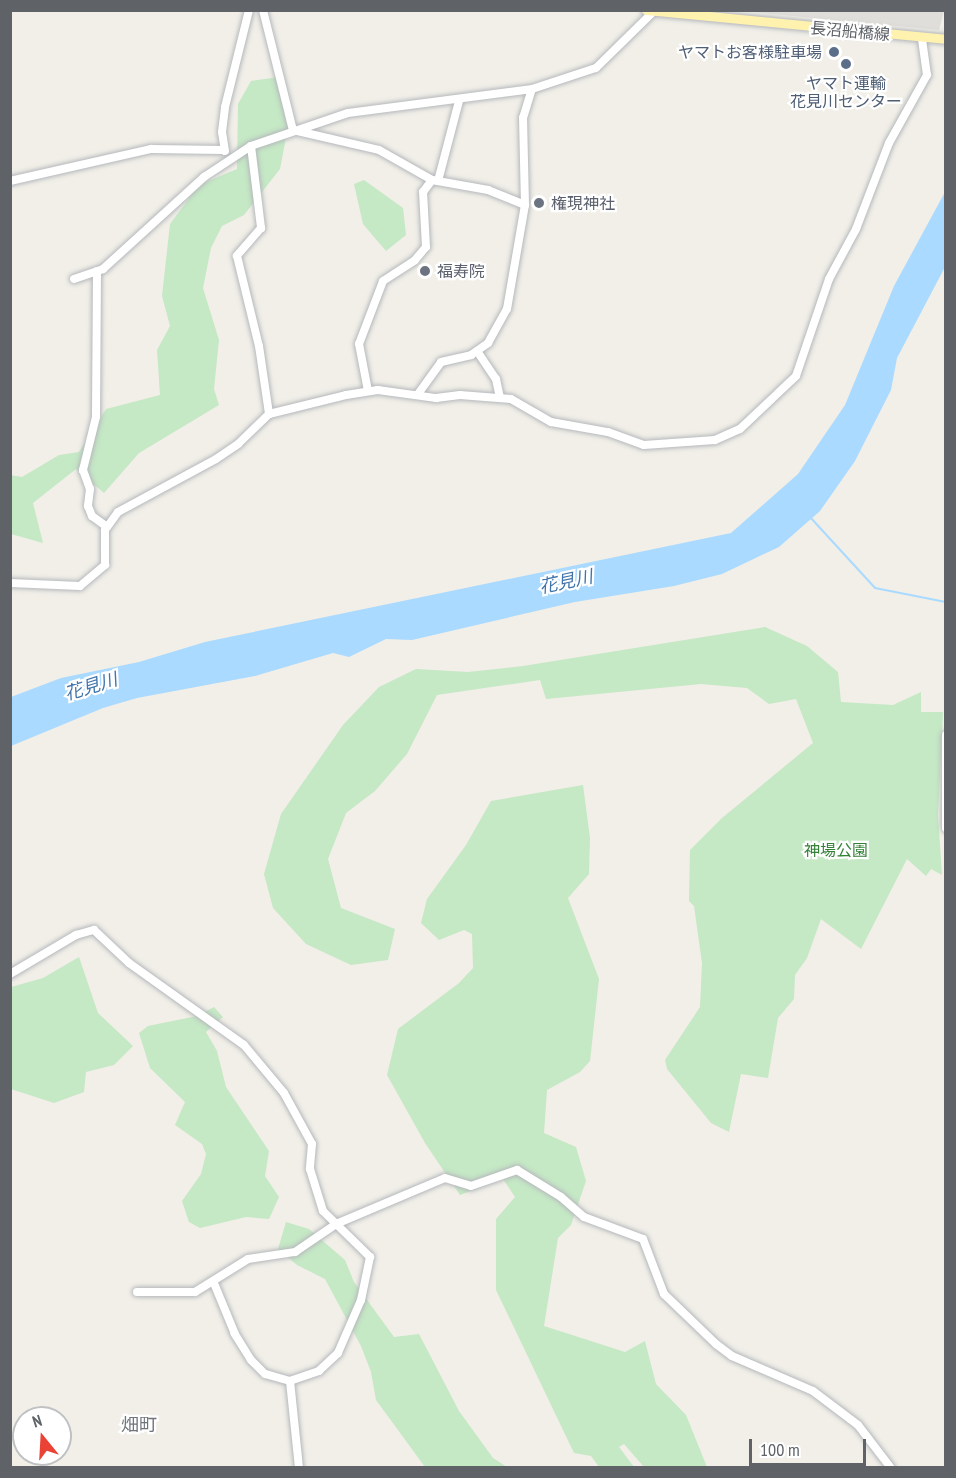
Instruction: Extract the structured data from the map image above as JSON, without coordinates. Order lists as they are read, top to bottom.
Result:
{
  "streets": {
    "main road": ["長沼船橋線"]
  },
  "districts": ["畑町"],
  "water": ["花見川"],
  "parks": ["神場公園"],
  "places": [
    "ヤマトお客様駐車場",
    "ヤマト運輸 花見川センター",
    "権現神社",
    "福寿院"
  ],
  "scale_bar": "100 m",
  "north": "top"
}
